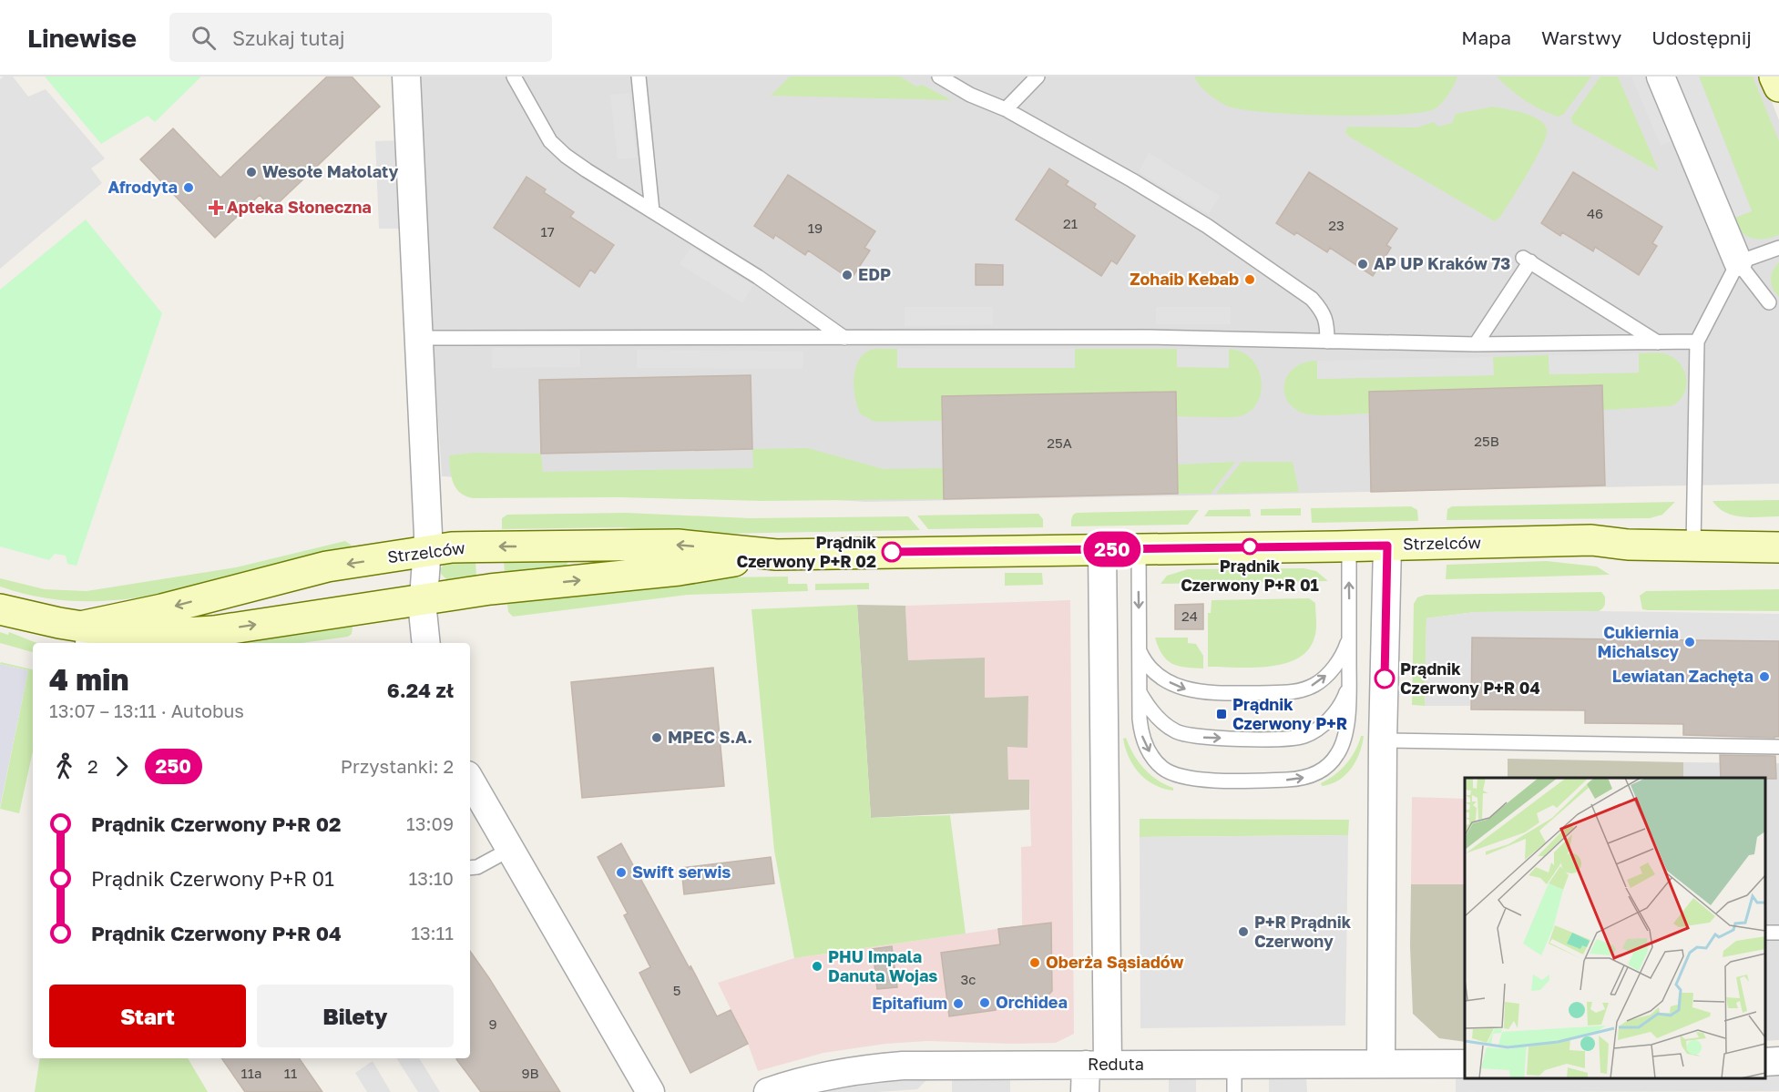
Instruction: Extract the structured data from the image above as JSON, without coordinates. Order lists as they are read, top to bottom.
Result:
{
  "streets": {
    "street": ["Strzelców", "Reduta"]
  },
  "places": {
    "other": [
      "Wesołe Małolaty",
      "Afrodyta",
      "AP UP Kraków 73",
      "EDP",
      "Zohaib Kebab",
      "Prądnik Czerwony P+R 01",
      "Prądnik Czerwony P+R 02",
      "Cukiernia Michalscy",
      "Lewiatan Zachęta",
      "Prądnik Czerwony P+R 04",
      "MPEC S.A.",
      "Swift serwis",
      "P+R Prądnik Czerwony",
      "Oberża Sąsiadów",
      "PHU Impala Danuta Wojas",
      "Orchidea",
      "Epitafium"
    ],
    "health": ["Apteka Słoneczna"],
    "transit": ["Prądnik Czerwony P+R"]
  },
  "lines": ["bus line 250"],
  "house_numbers": [
    "46",
    "21",
    "23",
    "19",
    "17",
    "25B",
    "25A",
    "24",
    "3c",
    "5",
    "9",
    "11a",
    "11",
    "9B"
  ],
  "page": {
    "header": "Linewise",
    "search": "Szukaj tutaj",
    "nav": ["Mapa", "Warstwy", "Udostępnij"],
    "on_map": "250",
    "heading": ["4 min", "13:07 – 13:11 · Autobus", "6.24 zł"],
    "legs": ["2", "250", "Przystanki: 2"],
    "list": [
      {
        "name": "Prądnik Czerwony P+R 02",
        "value": "13:09"
      },
      {
        "name": "Prądnik Czerwony P+R 01",
        "value": "13:10"
      },
      {
        "name": "Prądnik Czerwony P+R 04",
        "value": "13:11"
      }
    ],
    "buttons": ["Start", "Bilety"]
  }
}
